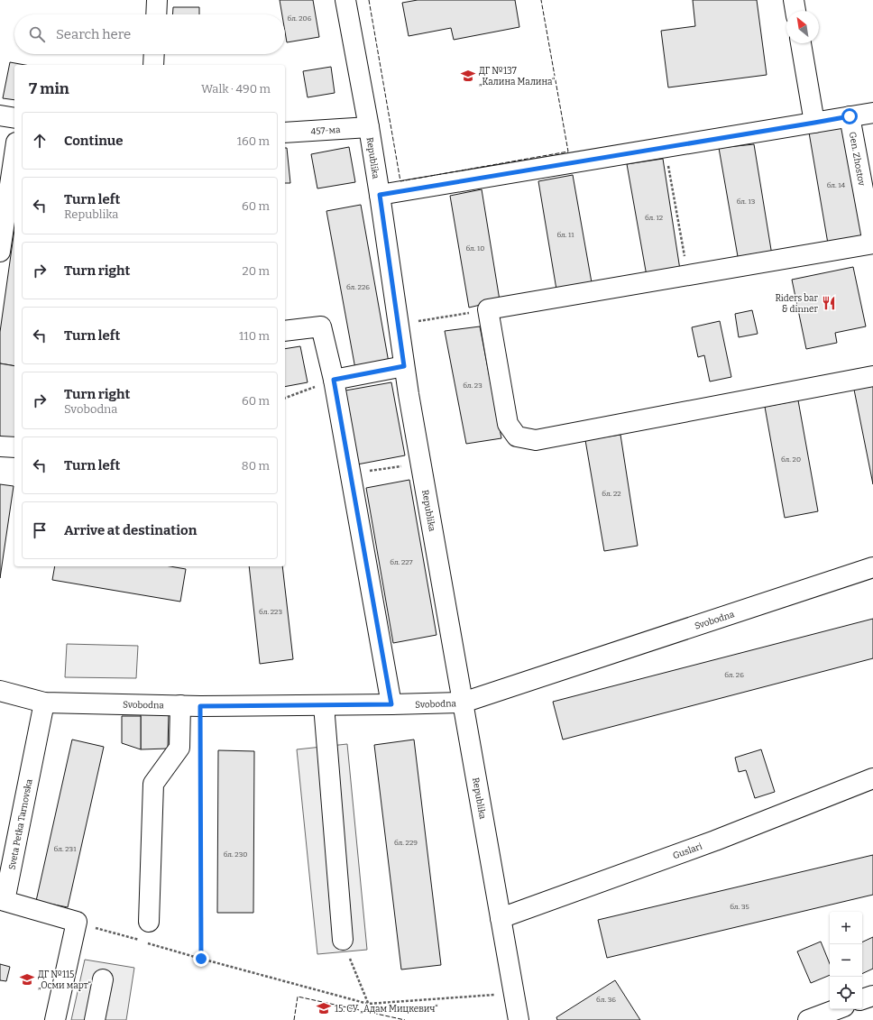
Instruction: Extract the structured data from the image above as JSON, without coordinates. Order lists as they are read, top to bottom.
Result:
{
  "streets": {
    "street": [
      "457-ма",
      "Republika",
      "Gen. Zhostov",
      "Svobodna",
      "Sveta Petka Tarnovska",
      "Guslari"
    ]
  },
  "crossings": [
    ["457-ма", "Republika"],
    ["Republika", "Svobodna"],
    ["Republika", "Guslari"],
    ["Svobodna", "Sveta Petka Tarnovska"]
  ],
  "places": {
    "school or university": ["ДГ №137 „Калина Малина“", "ДГ №115 „Осми март“", "15. СУ „Адам Мицкевич“"],
    "restaurant": ["Riders bar & dinner"]
  },
  "house_numbers": [
    "бл. 206",
    "бл. 14",
    "бл. 13",
    "бл. 12",
    "бл. 11",
    "бл. 10",
    "бл. 226",
    "бл. 23",
    "бл. 20",
    "бл. 22",
    "бл. 227",
    "бл. 223",
    "бл. 26",
    "бл. 229",
    "бл. 231",
    "бл. 230",
    "бл. 35",
    "бл. 36"
  ],
  "north": "top left",
  "page": {
    "search": "Search here",
    "heading": ["7 min", "Walk · 490 m"],
    "list": [
      ["Continue", "160 m"],
      ["Turn left", "Republika", "60 m"],
      ["Turn right", "20 m"],
      ["Turn left", "110 m"],
      ["Turn right", "Svobodna", "60 m"],
      ["Turn left", "80 m"],
      "Arrive at destination"
    ],
    "map_buttons": ["+", "−"]
  }
}
